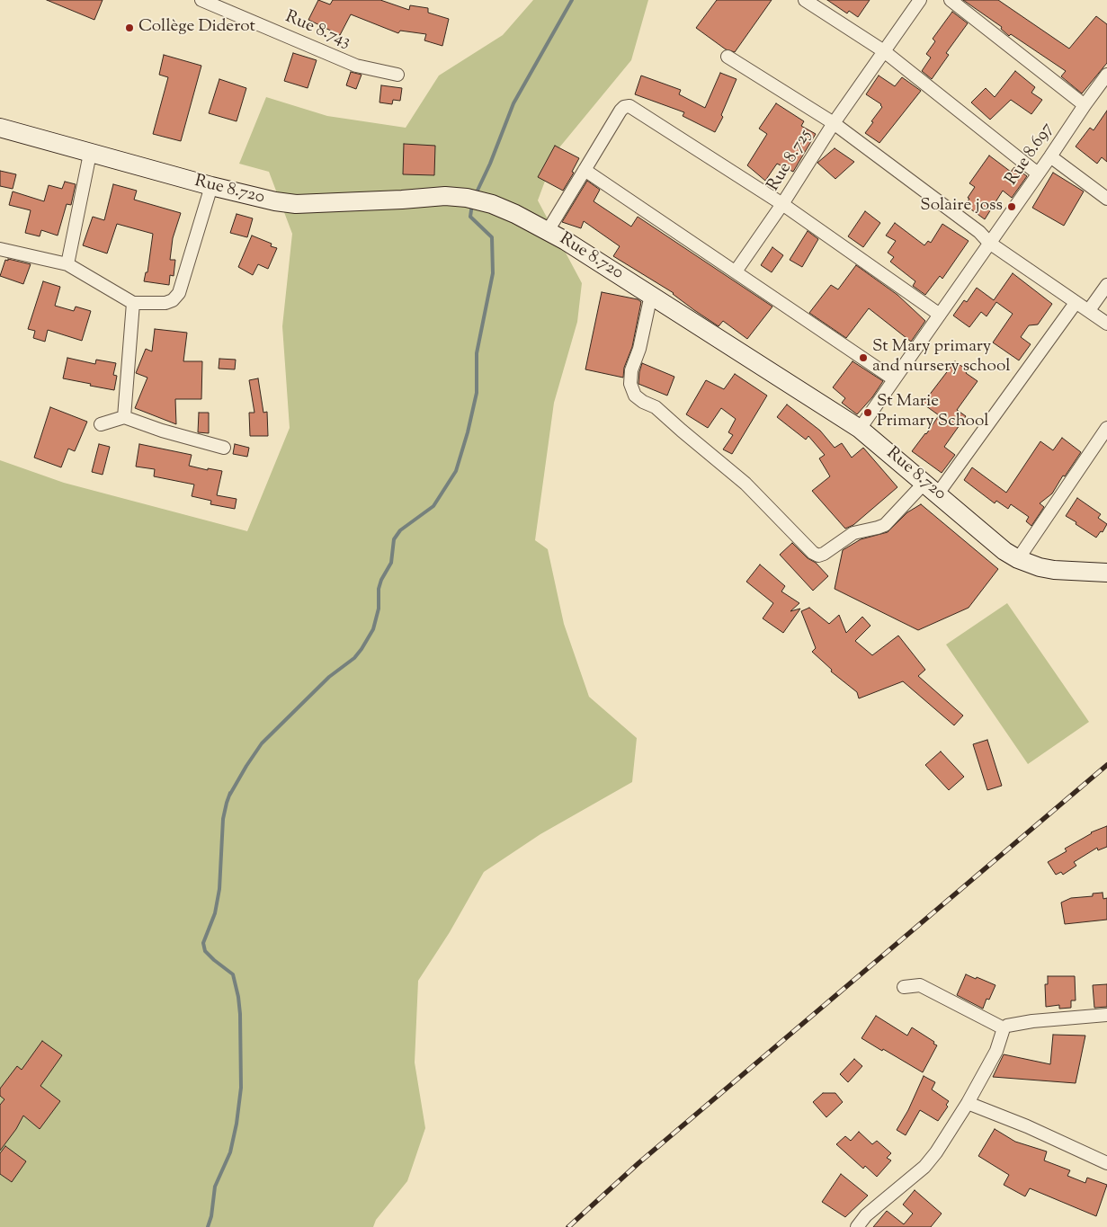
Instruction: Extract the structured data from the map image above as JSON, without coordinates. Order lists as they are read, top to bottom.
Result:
{
  "streets": {
    "main road": ["Rue 8.720"],
    "street": ["Rue 8.743", "Rue 8.697", "Rue 8.725"]
  },
  "crossings": [
    ["Rue 8.697", "Rue 8.725"],
    ["Rue 8.697", "Rue 8.720"]
  ],
  "places": [
    "Collège Diderot",
    "Solaire joss",
    "St Mary primary and nursery school",
    "St Marie Primary School"
  ]
}
